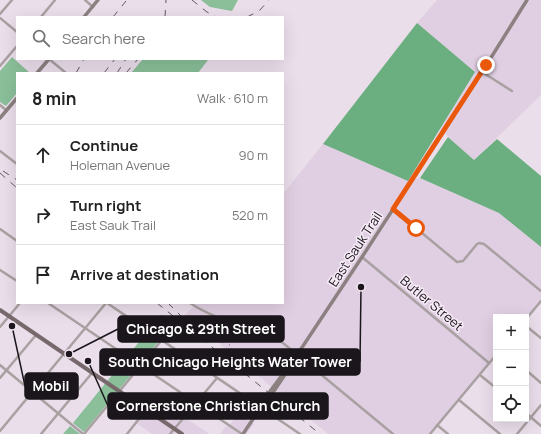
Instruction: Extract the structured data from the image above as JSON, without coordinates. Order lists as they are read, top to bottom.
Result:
{
  "streets": {
    "main road": ["East Sauk Trail"],
    "street": ["Butler Street"]
  },
  "crossings": [
    ["East Sauk Trail", "Butler Street"]
  ],
  "places": [
    "South Chicago Heights Water Tower",
    "Mobil",
    "Chicago & 29th Street",
    "Cornerstone Christian Church"
  ],
  "page": {
    "search": "Search here",
    "heading": ["8 min", "Walk · 610 m"],
    "list": [
      ["Continue", "Holeman Avenue", "90 m"],
      ["Turn right", "East Sauk Trail", "520 m"],
      "Arrive at destination"
    ],
    "map_buttons": ["+", "−"]
  }
}
